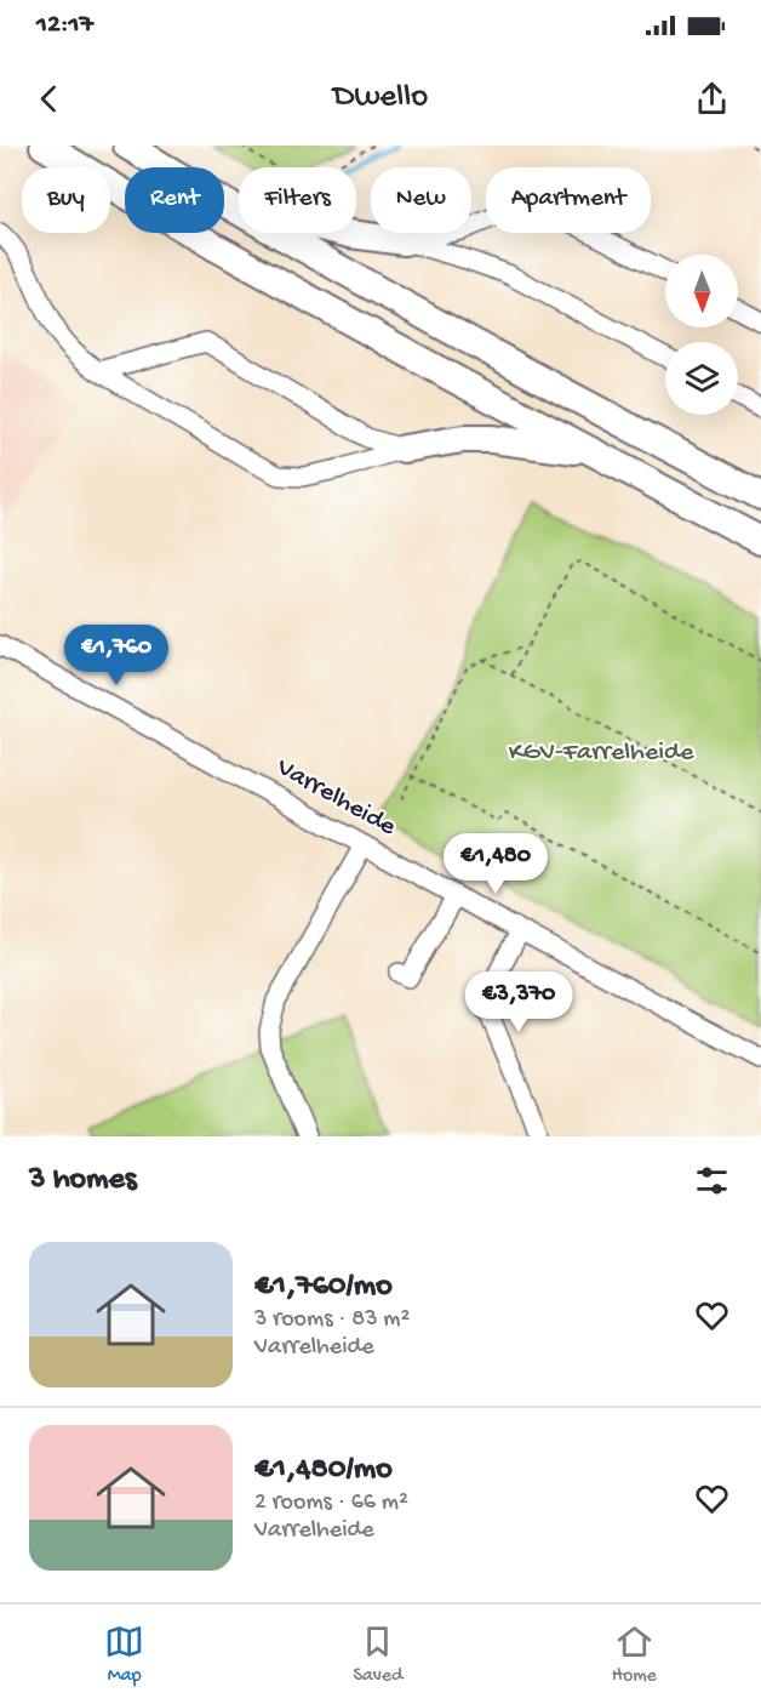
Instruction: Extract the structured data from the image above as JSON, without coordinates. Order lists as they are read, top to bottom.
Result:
{
  "streets": {
    "street": ["Varrelheide"]
  },
  "parks": ["KGV-Farrelheide"],
  "north": "bottom",
  "page": {
    "status": "12:17",
    "header": "Dwello",
    "chip": [
      "Buy",
      "Rent",
      "Filters",
      "New",
      "Apartment"
    ],
    "price": ["€1,760", "€1,480", "€3,370"],
    "heading": "3 homes",
    "list": [
      {
        "name": "€1,760/mo",
        "note": "3 rooms · 83 m² · Varrelheide"
      },
      {
        "name": "€1,480/mo",
        "note": "2 rooms · 66 m² · Varrelheide"
      }
    ],
    "tabs": ["Map", "Saved", "Home"]
  }
}
